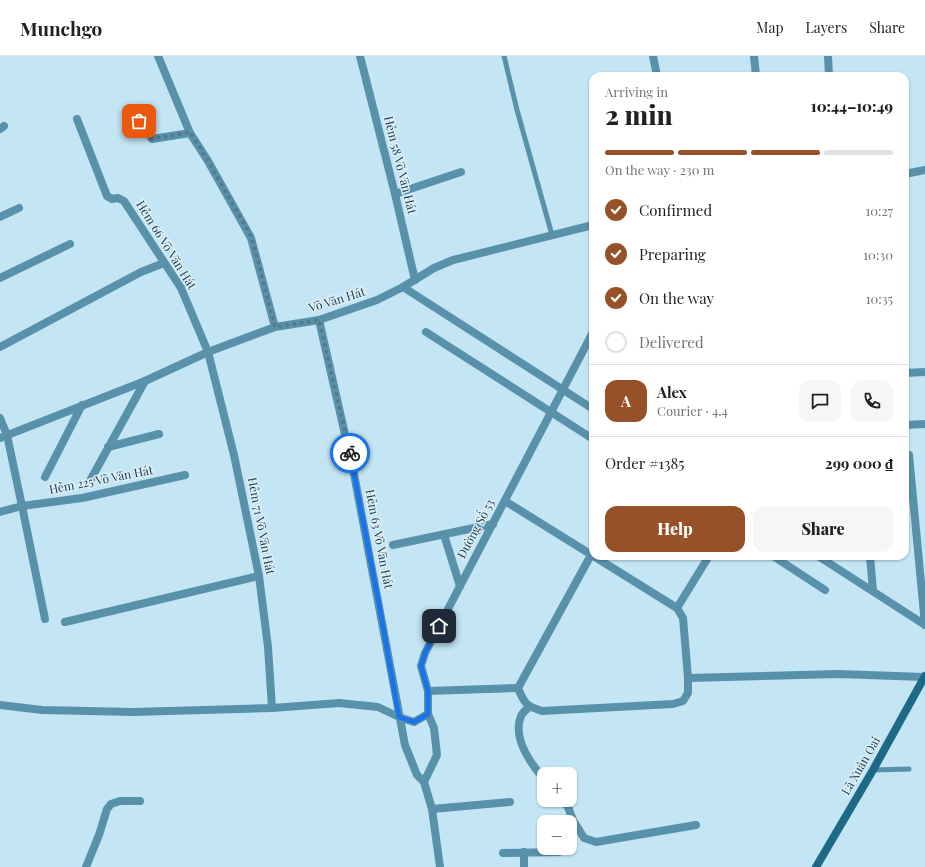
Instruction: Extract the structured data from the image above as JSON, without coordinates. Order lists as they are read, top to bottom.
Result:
{
  "streets": {
    "main road": ["Lã Xuân Oai"],
    "street": [
      "Hẻm 58 Võ Văn Hát",
      "Hẻm 66 Võ Văn Hát",
      "Võ Văn Hát",
      "Hẻm 225 Võ Văn Hát",
      "Hẻm 71 Võ Văn Hát",
      "Đường Số 53",
      "Hẻm 63 Võ Văn Hát"
    ]
  },
  "crossings": [
    ["Hẻm 58 Võ Văn Hát", "Võ Văn Hát"],
    ["Hẻm 66 Võ Văn Hát", "Võ Văn Hát"],
    ["Hẻm 66 Võ Văn Hát", "Hẻm 71 Võ Văn Hát"],
    ["Võ Văn Hát", "Hẻm 71 Võ Văn Hát"],
    ["Võ Văn Hát", "Hẻm 63 Võ Văn Hát"],
    ["Đường Số 53", "Hẻm 63 Võ Văn Hát"]
  ],
  "page": {
    "header": "Munchgo",
    "nav": ["Map", "Layers", "Share"],
    "heading": ["2 min", "Arriving in", "10:44–10:49"],
    "panel": [
      "Alex",
      "Courier · 4.4",
      "Order #1385",
      "299 000 ₫"
    ],
    "bar": "On the way · 230 m",
    "list": [
      ["Confirmed", "10:27"],
      ["Preparing", "10:30"],
      ["On the way", "10:35"],
      "Delivered"
    ],
    "round": "A",
    "buttons": ["Help", "Share"],
    "map_buttons": ["+", "−"]
  }
}
